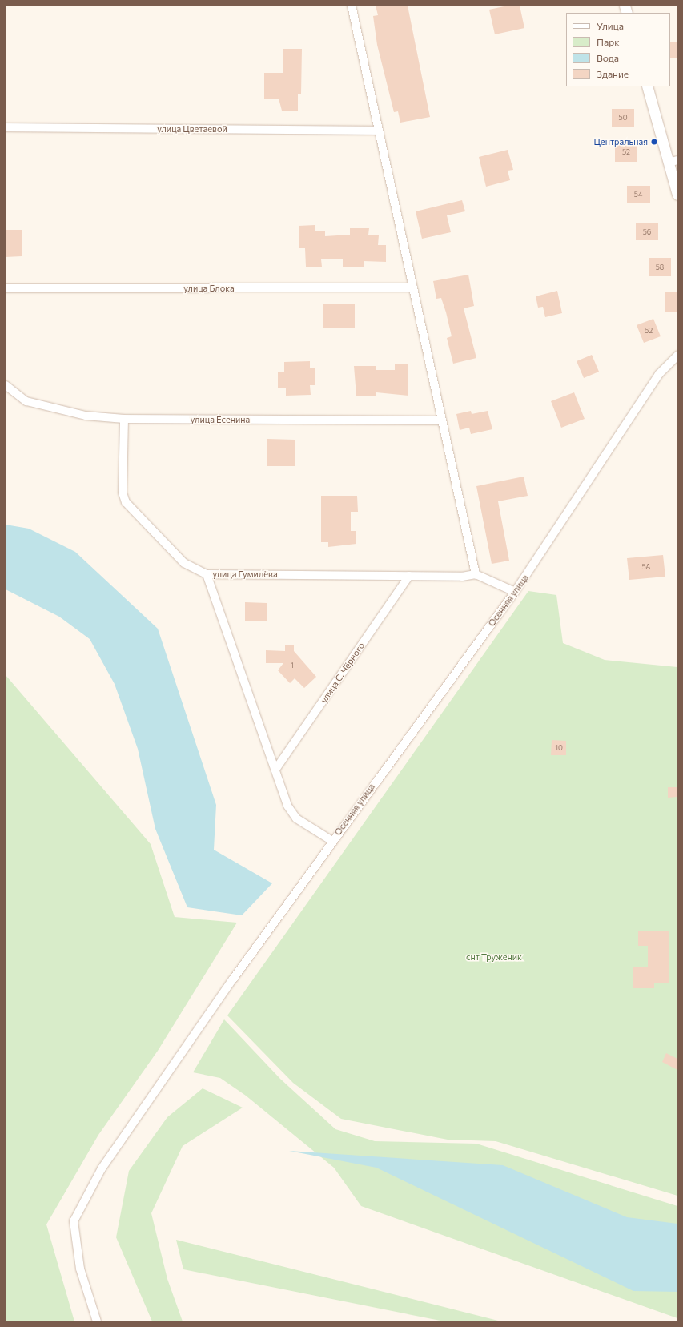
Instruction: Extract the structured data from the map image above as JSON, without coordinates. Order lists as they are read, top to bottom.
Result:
{
  "streets": {
    "street": [
      "улица Цветаевой",
      "улица Блока",
      "улица Есенина",
      "улица Гумилёва",
      "Осенняя улица",
      "улица С. Чёрного"
    ]
  },
  "crossings": [
    ["улица Есенина", "улица Гумилёва"],
    ["улица Гумилёва", "улица С. Чёрного"]
  ],
  "parks": ["снт Труженик"],
  "places": ["Центральная"],
  "house_numbers": [
    "50",
    "52",
    "54",
    "56",
    "58",
    "62",
    "5А",
    "1",
    "10"
  ],
  "legend": [
    "Улица",
    "Парк",
    "Вода",
    "Здание"
  ]
}
